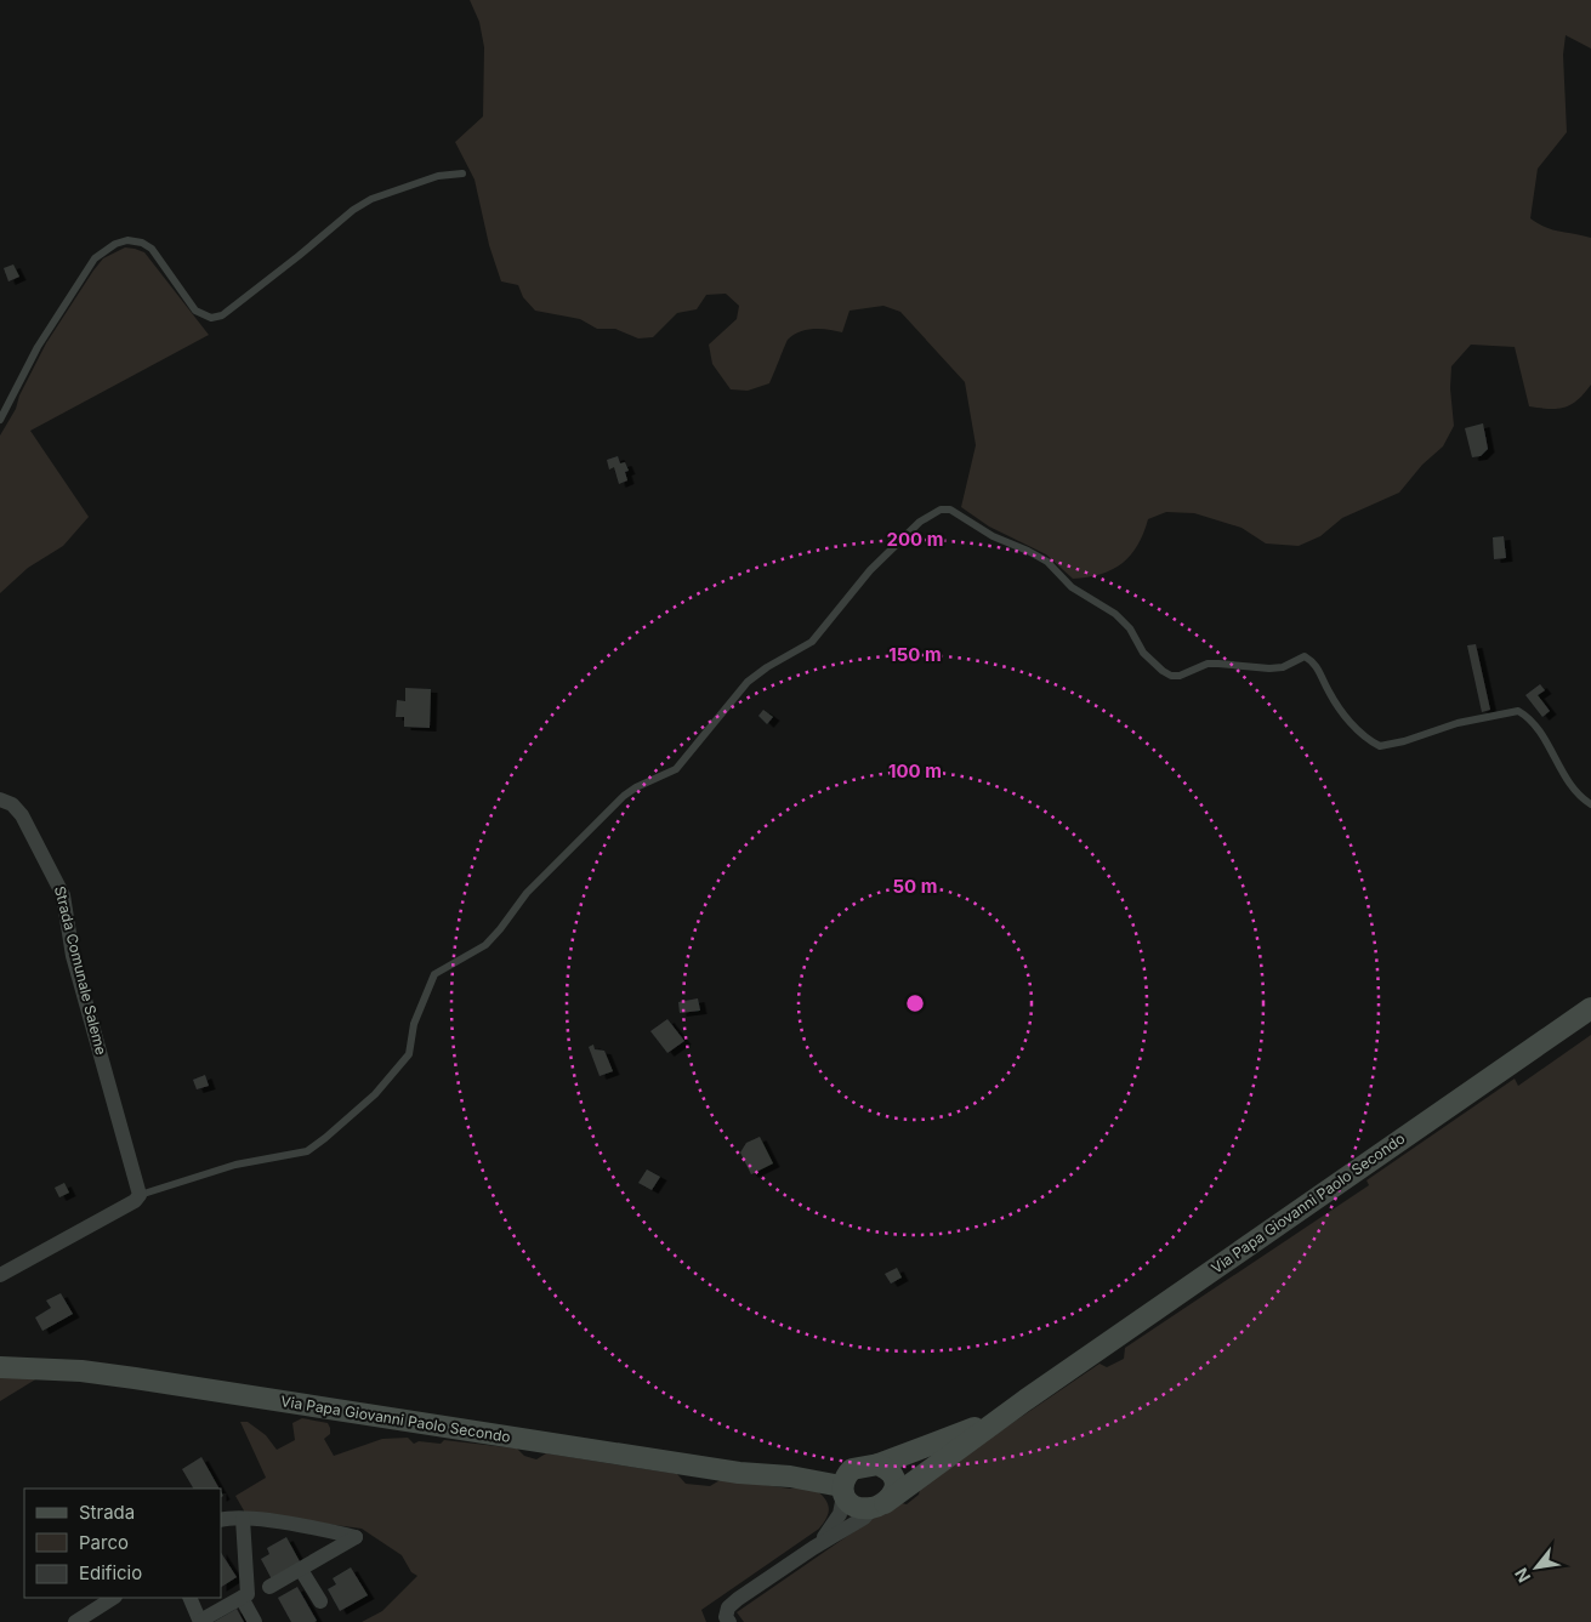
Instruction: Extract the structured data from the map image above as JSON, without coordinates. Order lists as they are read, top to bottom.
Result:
{
  "streets": {
    "main road": ["Via Papa Giovanni Paolo Secondo"],
    "street": ["Strada Comunale Saleme"]
  },
  "legend": ["Strada", "Parco", "Edificio"],
  "north": "bottom left",
  "rings": [
    "200 m",
    "150 m",
    "100 m",
    "50 m"
  ]
}
